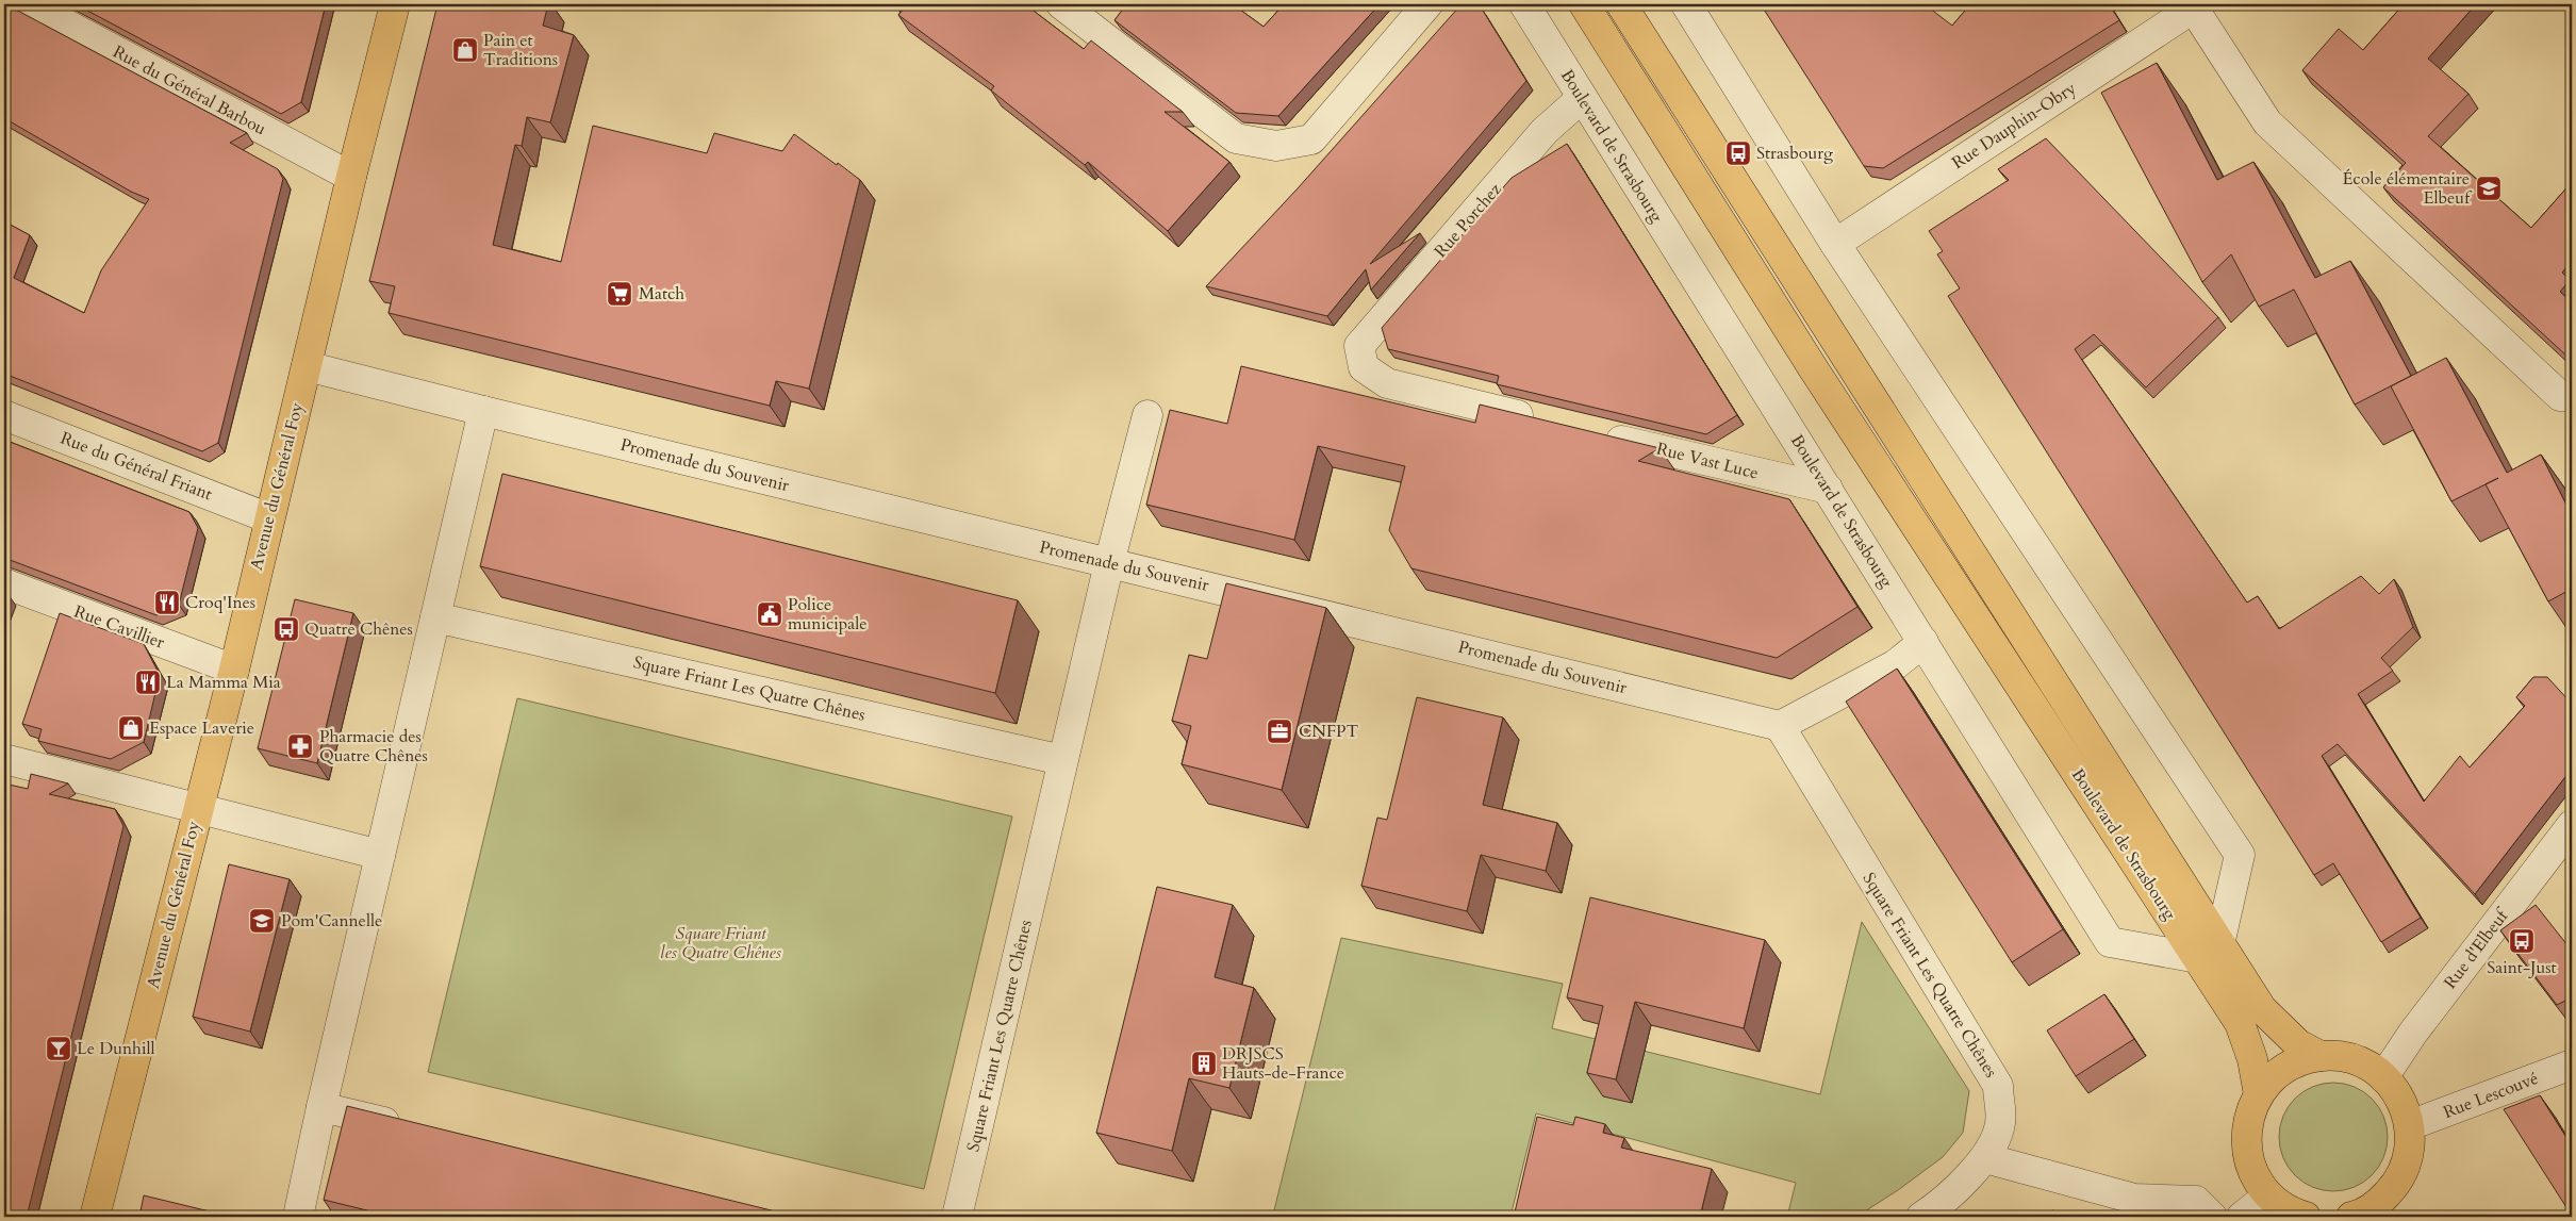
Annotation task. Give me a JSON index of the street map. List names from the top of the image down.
{
  "streets": {
    "main road": ["Boulevard de Strasbourg", "Avenue du Général Foy"],
    "street": [
      "Rue du Général Barbou",
      "Rue Dauphin-Obry",
      "Rue Porchez",
      "Rue Vast Luce",
      "Promenade du Souvenir",
      "Rue du Général Friant",
      "Rue Cavillier",
      "Square Friant Les Quatre Chênes",
      "Rue d'Elbeuf",
      "Rue Lescouvé"
    ]
  },
  "crossings": [
    ["Rue du Général Barbou", "Avenue du Général Foy"],
    ["Boulevard de Strasbourg", "Rue Porchez"],
    ["Boulevard de Strasbourg", "Rue Vast Luce"],
    ["Promenade du Souvenir", "Avenue du Général Foy"],
    ["Promenade du Souvenir", "Square Friant Les Quatre Chênes"],
    ["Rue du Général Friant", "Avenue du Général Foy"],
    ["Avenue du Général Foy", "Rue Cavillier"]
  ],
  "parks": ["Square Friant les Quatre Chênes"],
  "places": {
    "shop": ["Pain et Traditions", "Espace Laverie"],
    "bus stop": ["Strasbourg", "Quatre Chênes", "Saint-Just"],
    "school or university": ["École élémentaire Elbeuf", "Pom'Cannelle"],
    "supermarket": ["Match"],
    "restaurant": ["Croq'Ines", "La Mamma Mia"],
    "public building": ["Police municipale"],
    "office": ["CNFPT"],
    "pharmacy": ["Pharmacie des Quatre Chênes"],
    "bar": ["Le Dunhill"],
    "building": ["DRJSCS Hauts-de-France"]
  }
}
